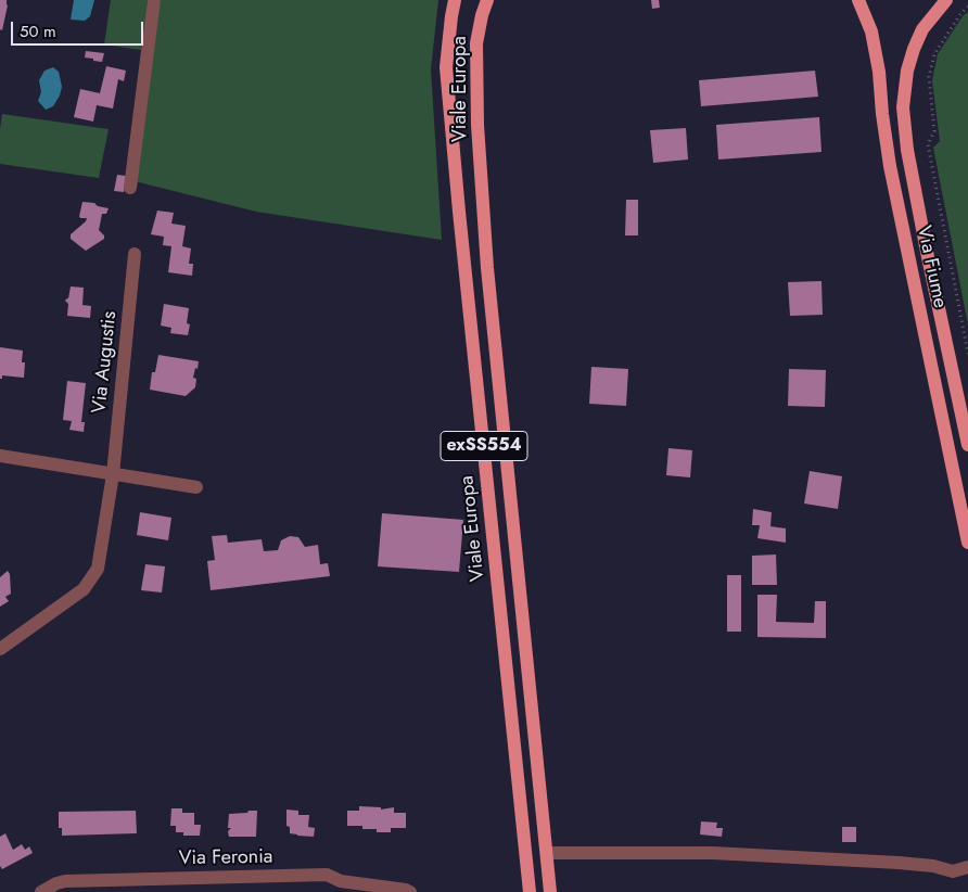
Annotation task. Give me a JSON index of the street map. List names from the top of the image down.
{
  "streets": {
    "main road": ["Viale Europa", "Via Fiume", "exSS554"],
    "street": ["Via Augustis", "Via Feronia"]
  },
  "scale_bar": "50 m"
}
